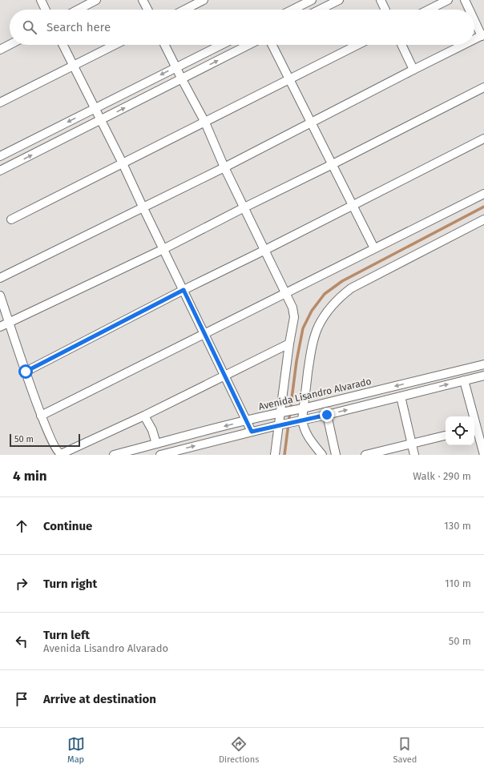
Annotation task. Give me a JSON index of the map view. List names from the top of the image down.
{
  "streets": {
    "street": ["Avenida Lisandro Alvarado"]
  },
  "scale_bar": "50 m",
  "page": {
    "search": "Search here",
    "scale": "50 m",
    "heading": ["4 min", "Walk · 290 m"],
    "list": [
      ["Continue", "130 m"],
      ["Turn right", "110 m"],
      ["Turn left", "Avenida Lisandro Alvarado", "50 m"],
      "Arrive at destination"
    ],
    "nav": ["Map", "Directions", "Saved"]
  }
}
